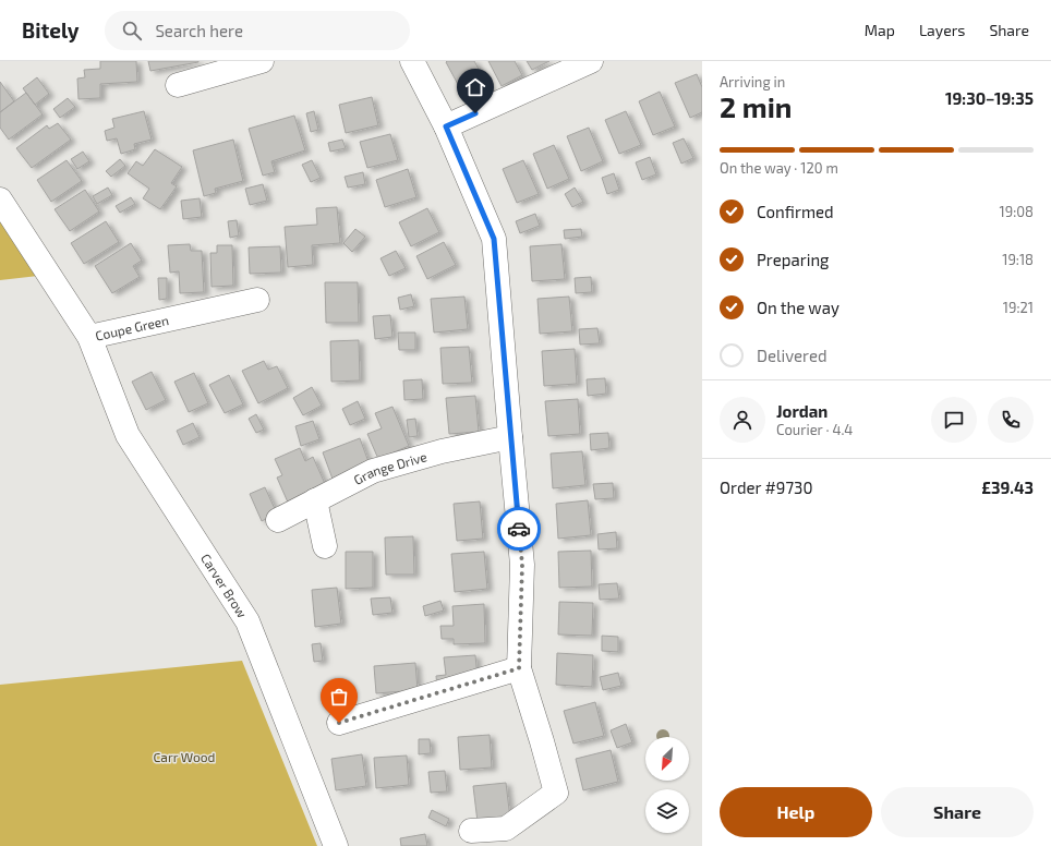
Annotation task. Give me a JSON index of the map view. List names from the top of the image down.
{
  "streets": {
    "street": ["Coupe Green", "Grange Drive", "Carver Brow"]
  },
  "crossings": [
    ["Coupe Green", "Carver Brow"]
  ],
  "parks": ["Carr Wood"],
  "north": "bottom left",
  "page": {
    "header": "Bitely",
    "search": "Search here",
    "nav": ["Map", "Layers", "Share"],
    "heading": ["2 min", "Arriving in", "19:30–19:35"],
    "panel": [
      "Jordan",
      "Courier · 4.4",
      "Order #9730",
      "£39.43"
    ],
    "bar": "On the way · 120 m",
    "list": [
      ["Confirmed", "19:08"],
      ["Preparing", "19:18"],
      ["On the way", "19:21"],
      "Delivered"
    ],
    "buttons": ["Help", "Share"]
  }
}
